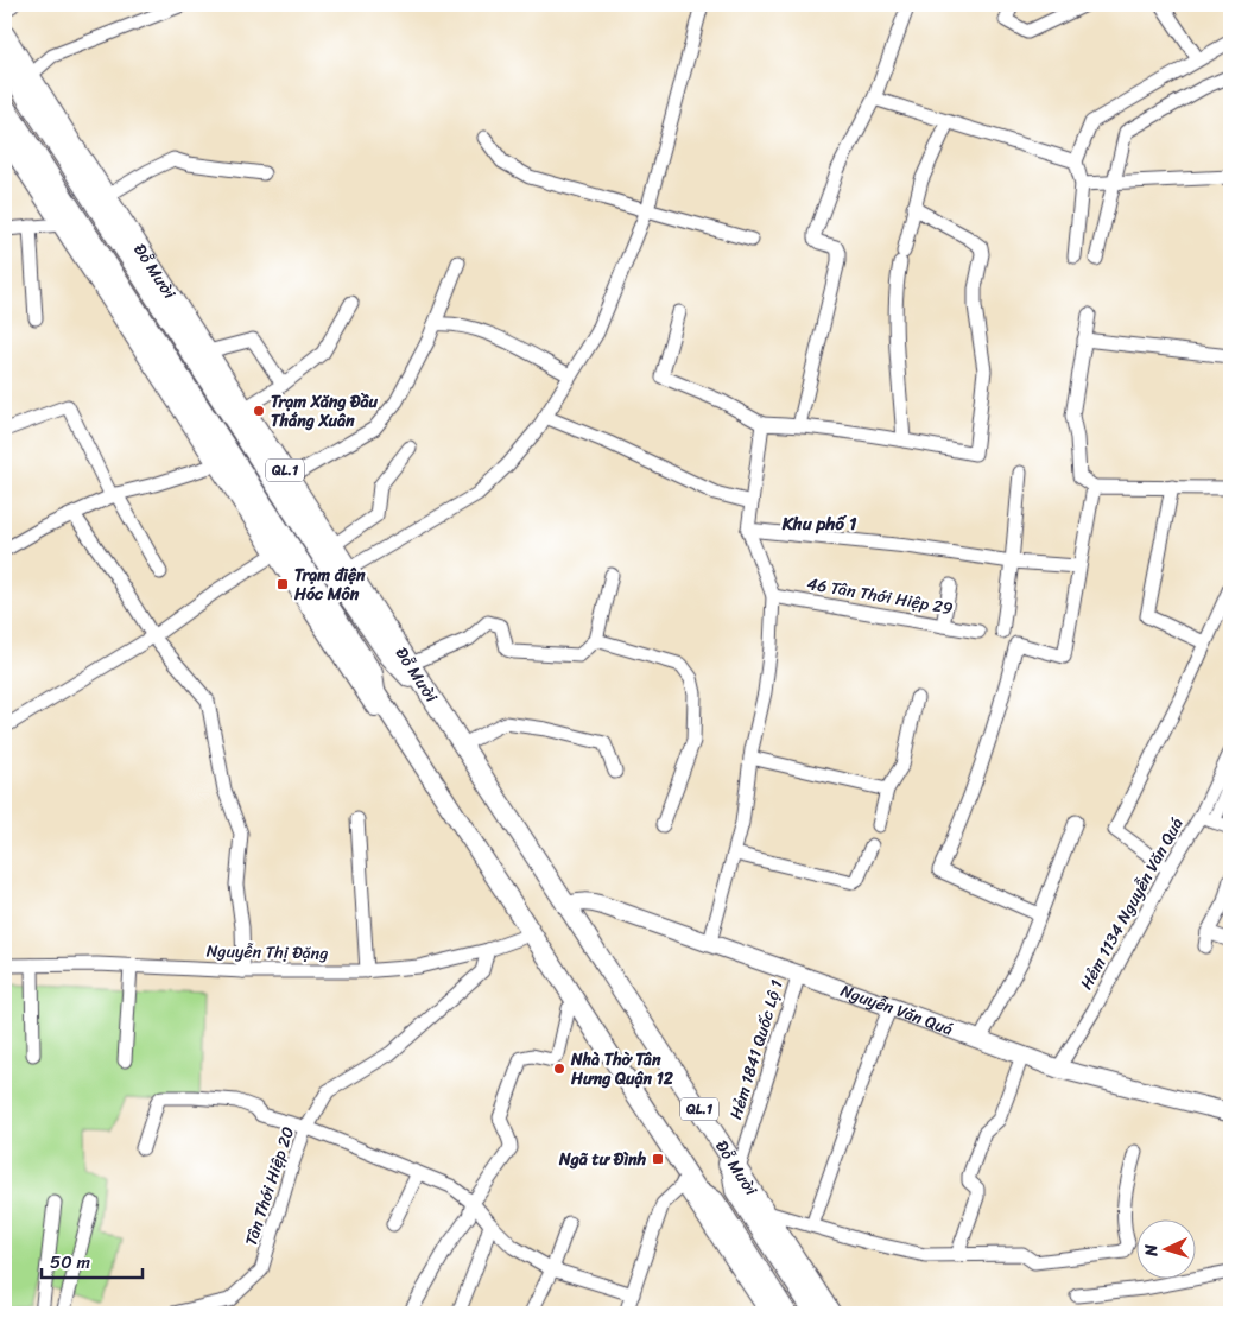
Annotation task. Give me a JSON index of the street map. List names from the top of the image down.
{
  "streets": {
    "highway": ["Đỗ Mười", "QL.1"],
    "main road": ["Nguyễn Văn Quá"],
    "street": [
      "46 Tân Thới Hiệp 29",
      "Hẻm 1134 Nguyễn Văn Quá",
      "Nguyễn Thị Đặng",
      "Hẻm 1841 Quốc Lộ 1",
      "Tân Thới Hiệp 20"
    ]
  },
  "crossings": [
    ["Đỗ Mười", "Nguyễn Văn Quá"],
    ["Đỗ Mười", "Hẻm 1841 Quốc Lộ 1"],
    ["QL.1", "Nguyễn Thị Đặng"],
    ["Hẻm 1134 Nguyễn Văn Quá", "Nguyễn Văn Quá"],
    ["Nguyễn Thị Đặng", "Tân Thới Hiệp 20"],
    ["Nguyễn Văn Quá", "Hẻm 1841 Quốc Lộ 1"]
  ],
  "districts": ["Khu phố 1"],
  "places": {
    "other": ["Trạm Xăng Đầu Thắng Xuân", "Nhà Thờ Tân Hưng Quận 12"],
    "transit": ["Trạm điện Hóc Môn", "Ngã tư Đình"]
  },
  "scale_bar": "50 m",
  "north": "left"
}
